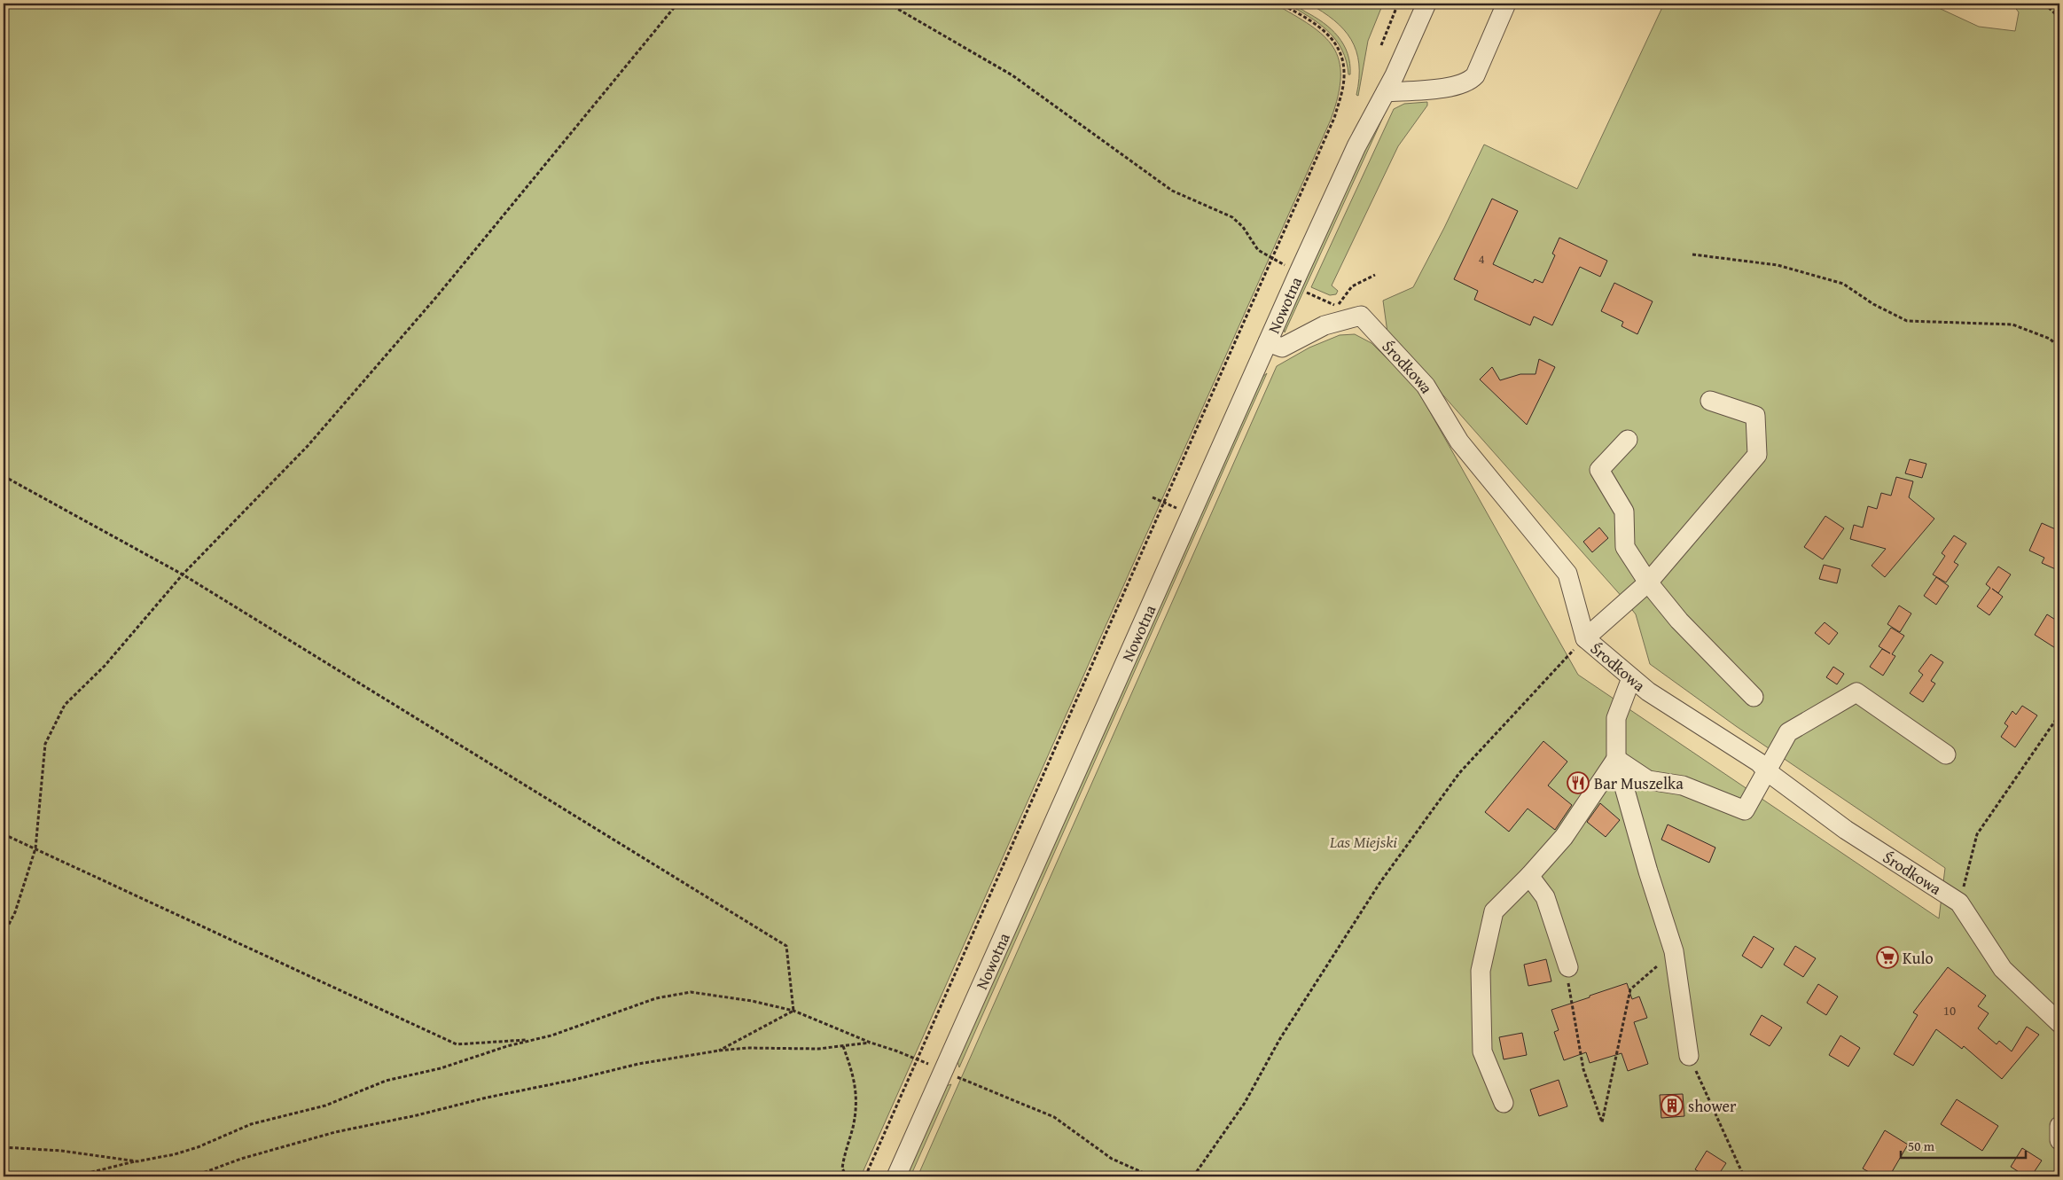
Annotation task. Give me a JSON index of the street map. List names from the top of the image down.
{
  "streets": {
    "street": ["Nowotna", "Środkowa"]
  },
  "crossings": [
    ["Nowotna", "Środkowa"]
  ],
  "parks": ["Las Miejski"],
  "places": {
    "restaurant": ["Bar Muszelka"],
    "supermarket": ["Kulo"],
    "building": ["shower"]
  },
  "house_numbers": ["4", "10"],
  "scale_bar": "50 m"
}
